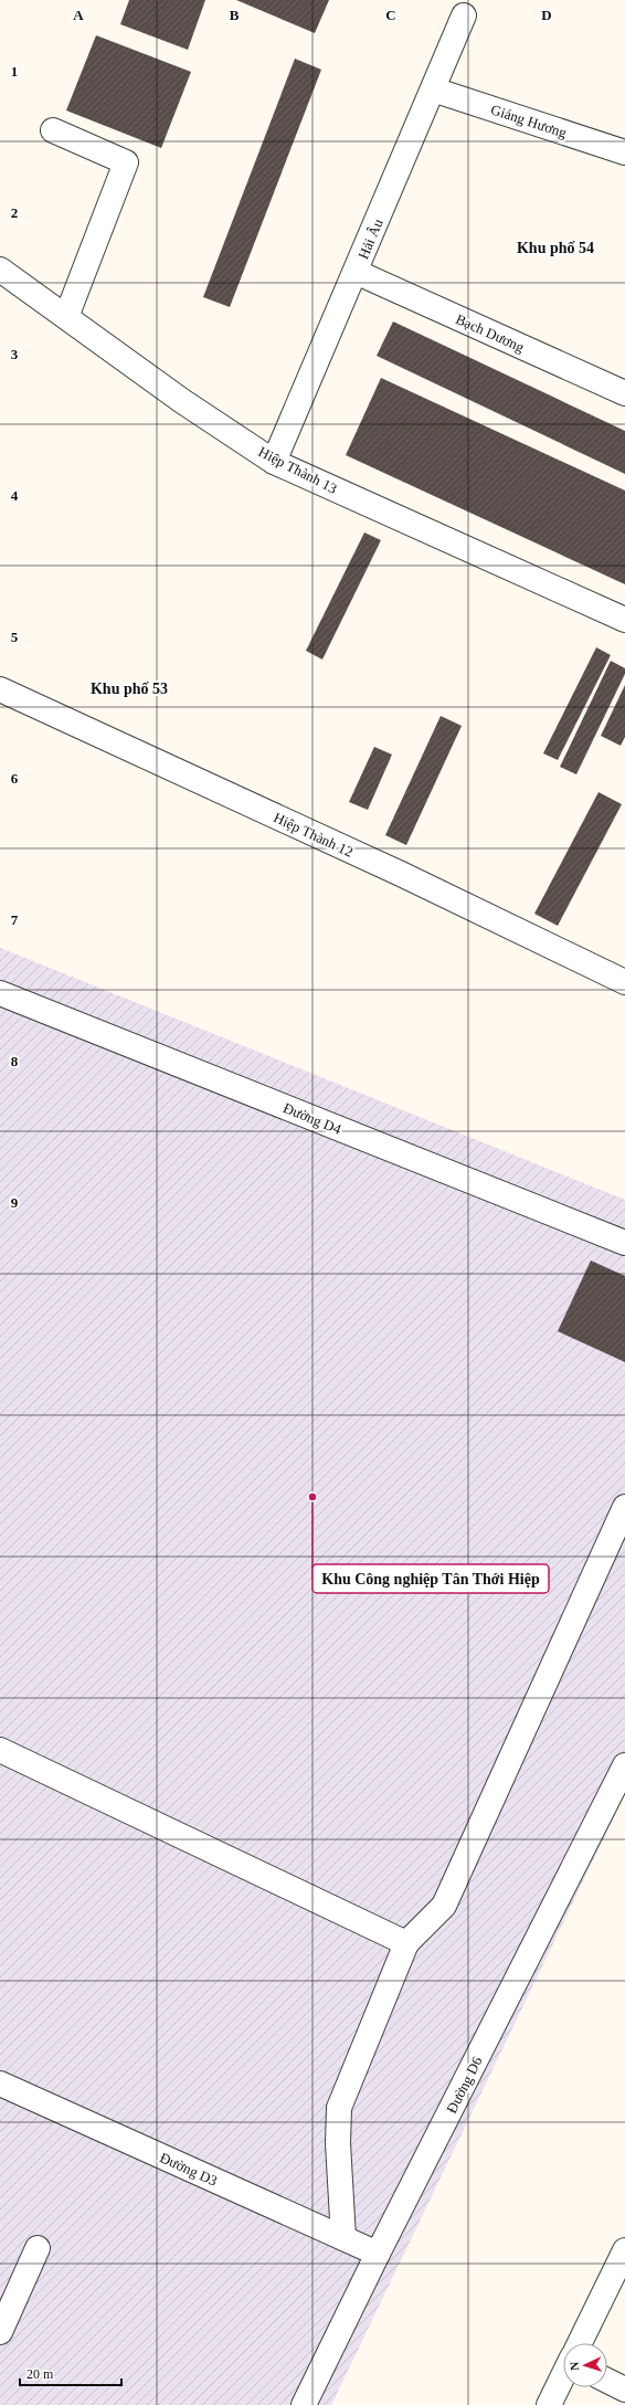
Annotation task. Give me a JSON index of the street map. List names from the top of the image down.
{
  "streets": {
    "street": [
      "Giáng Hương",
      "Hải Âu",
      "Bạch Dương",
      "Hiệp Thành 13",
      "Hiệp Thành 12",
      "Đường D4",
      "Đường D6",
      "Đường D3"
    ]
  },
  "crossings": [
    ["Giáng Hương", "Hải Âu"],
    ["Hải Âu", "Bạch Dương"],
    ["Hải Âu", "Hiệp Thành 13"],
    ["Đường D6", "Đường D3"]
  ],
  "districts": ["Khu phố 54", "Khu phố 53"],
  "places": ["Khu Công nghiệp Tân Thới Hiệp"],
  "scale_bar": "20 m",
  "north": "left",
  "grid": {
    "columns": [
      "A",
      "B",
      "C",
      "D"
    ],
    "rows": [
      "1",
      "2",
      "3",
      "4",
      "5",
      "6",
      "7",
      "8",
      "9"
    ]
  }
}
